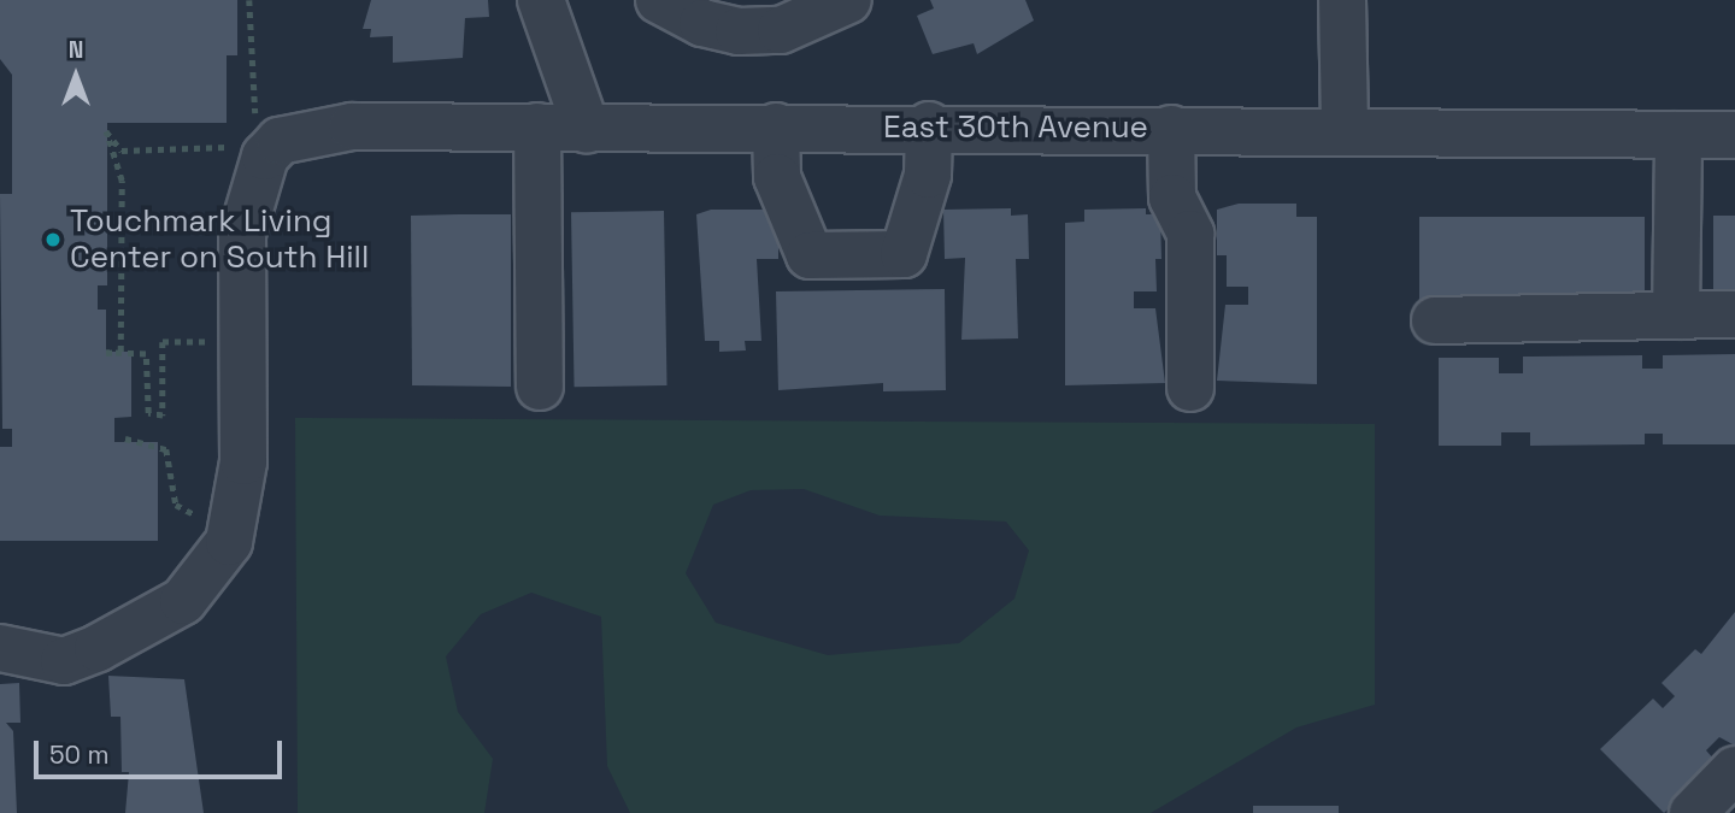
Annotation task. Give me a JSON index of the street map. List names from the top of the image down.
{
  "streets": {
    "street": ["East 30th Avenue"]
  },
  "places": ["Touchmark Living Center on South Hill"],
  "scale_bar": "50 m",
  "north": "top"
}
